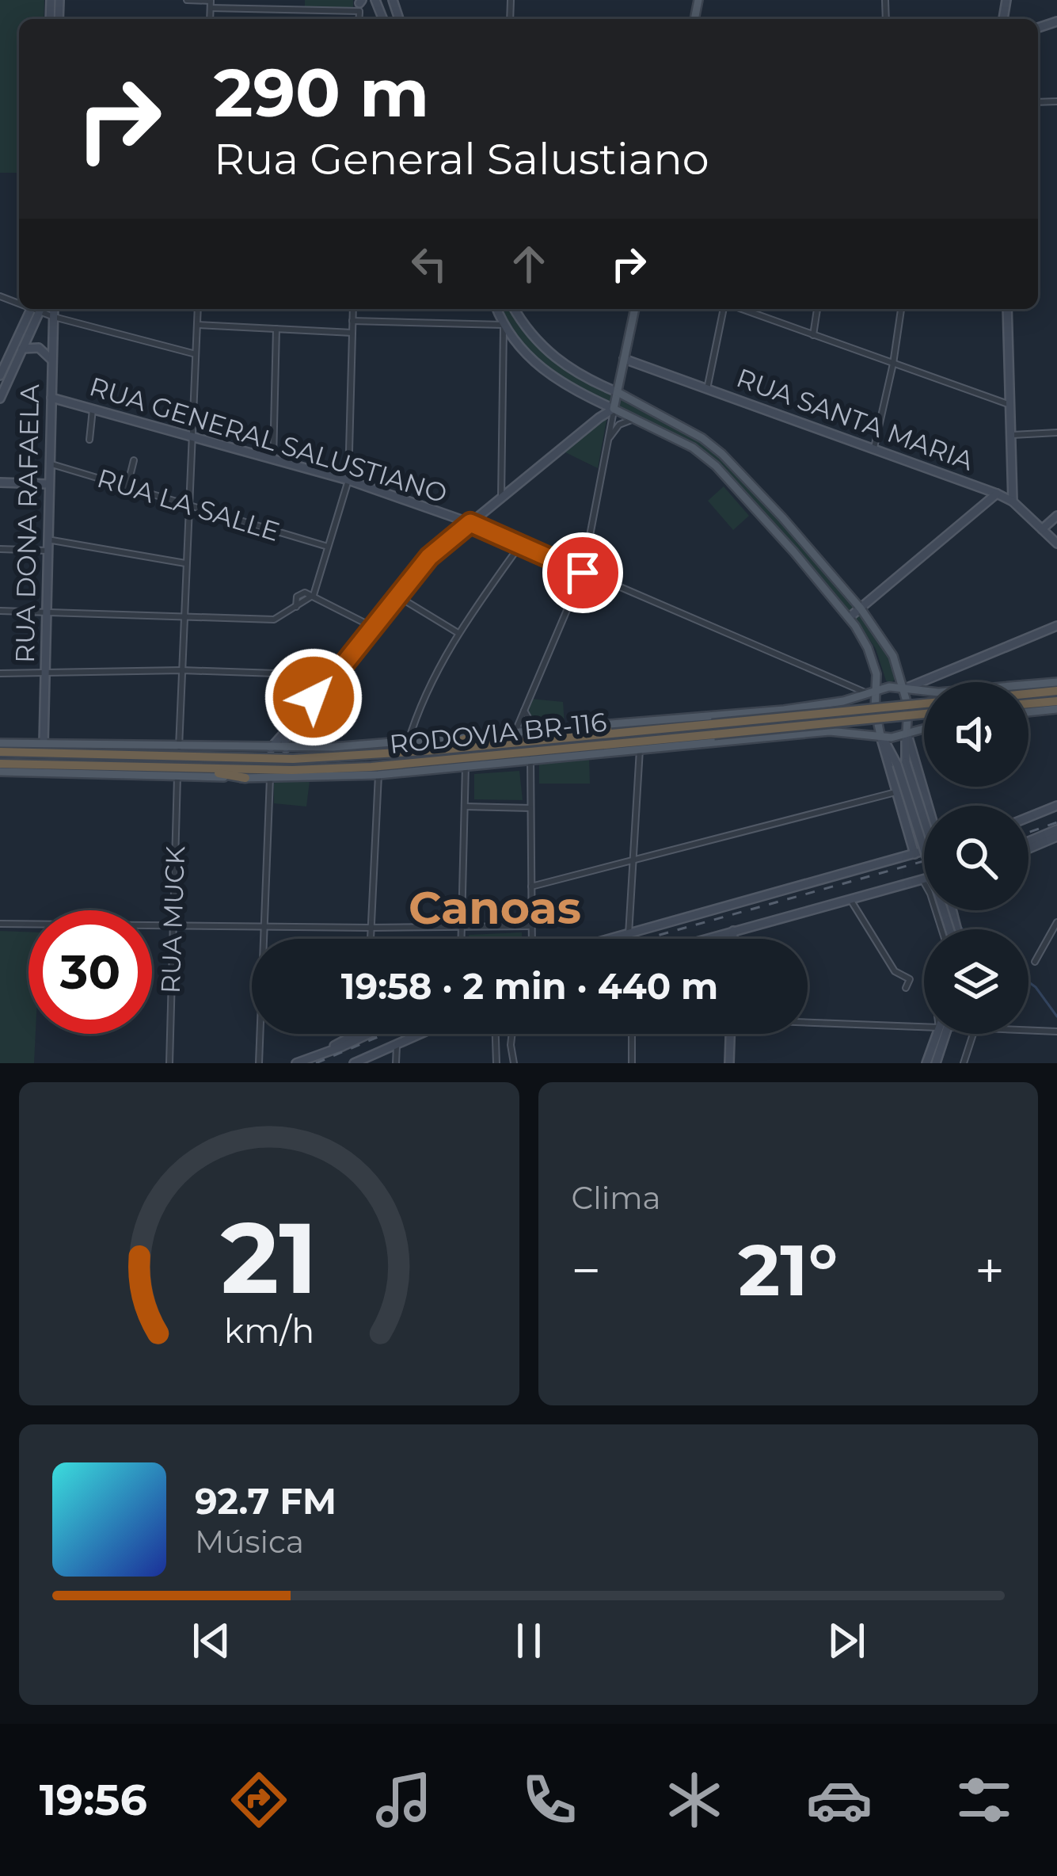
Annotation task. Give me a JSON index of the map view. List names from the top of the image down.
{
  "streets": {
    "highway": ["RODOVIA BR-116"],
    "main road": ["RUA SANTA MARIA", "RUA GENERAL SALUSTIANO", "RUA DONA RAFAELA"],
    "street": ["RUA LA SALLE", "RUA MUCK"]
  },
  "crossings": [
    ["RUA GENERAL SALUSTIANO", "RUA DONA RAFAELA"],
    ["RUA LA SALLE", "RUA DONA RAFAELA"],
    ["RUA DONA RAFAELA", "RODOVIA BR-116"]
  ],
  "districts": ["Canoas"],
  "page": {
    "turn": ["290 m", "Rua General Salustiano"],
    "limit": "30",
    "trip": "19:58 · 2 min · 440 m",
    "tile": "Clima",
    "heat": ["−", "21°", "+"],
    "song": ["92.7 FM", "Música"],
    "tabs": "19:56",
    "gauge": ["21", "km/h"]
  }
}
